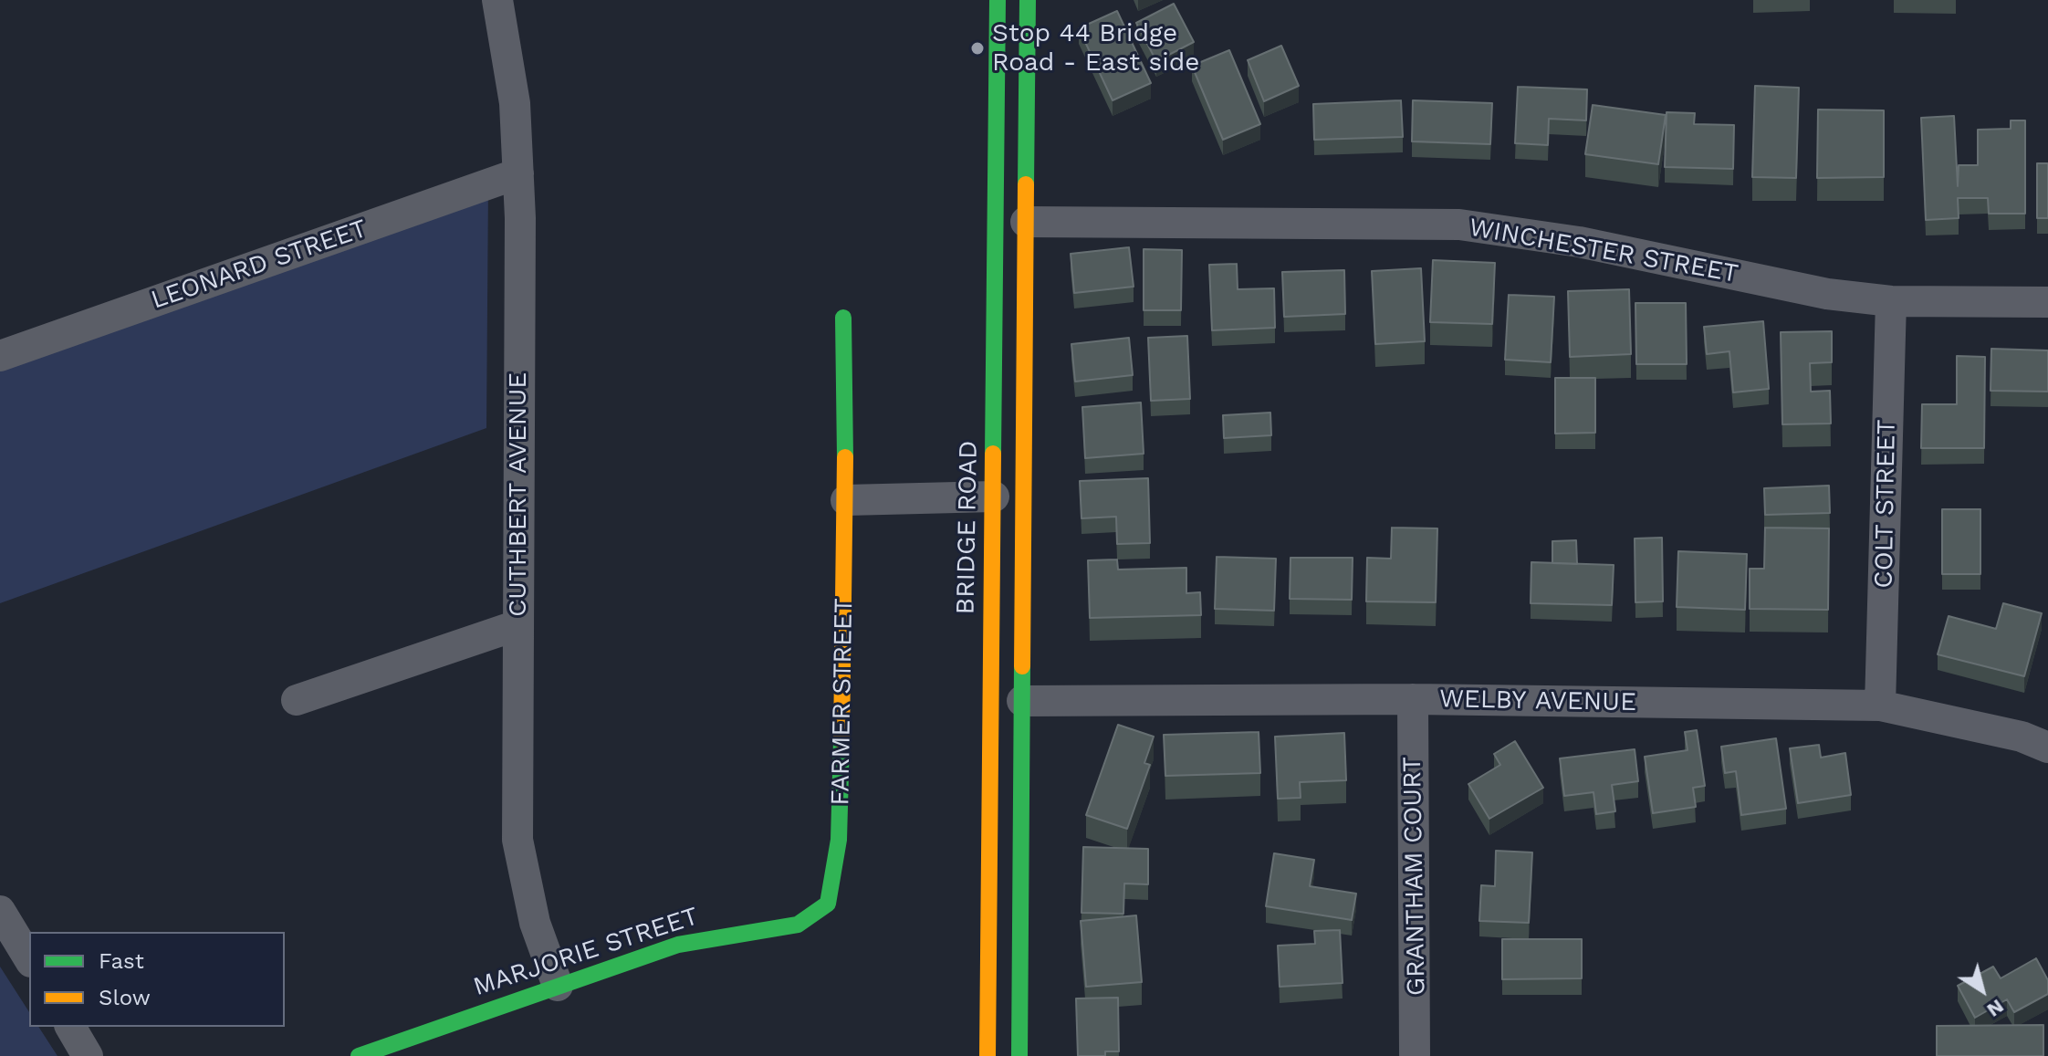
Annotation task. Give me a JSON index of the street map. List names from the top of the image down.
{
  "streets": {
    "main road": ["BRIDGE ROAD", "FARMER STREET", "MARJORIE STREET"],
    "street": [
      "WINCHESTER STREET",
      "LEONARD STREET",
      "CUTHBERT AVENUE",
      "COLT STREET",
      "WELBY AVENUE",
      "GRANTHAM COURT"
    ]
  },
  "crossings": [
    ["WINCHESTER STREET", "COLT STREET"],
    ["WINCHESTER STREET", "BRIDGE ROAD"],
    ["LEONARD STREET", "CUTHBERT AVENUE"],
    ["CUTHBERT AVENUE", "MARJORIE STREET"],
    ["COLT STREET", "WELBY AVENUE"],
    ["BRIDGE ROAD", "WELBY AVENUE"],
    ["WELBY AVENUE", "GRANTHAM COURT"],
    ["FARMER STREET", "MARJORIE STREET"]
  ],
  "places": ["Stop 44 Bridge Road - East side"],
  "legend": ["Fast", "Slow"],
  "north": "bottom right"
}
